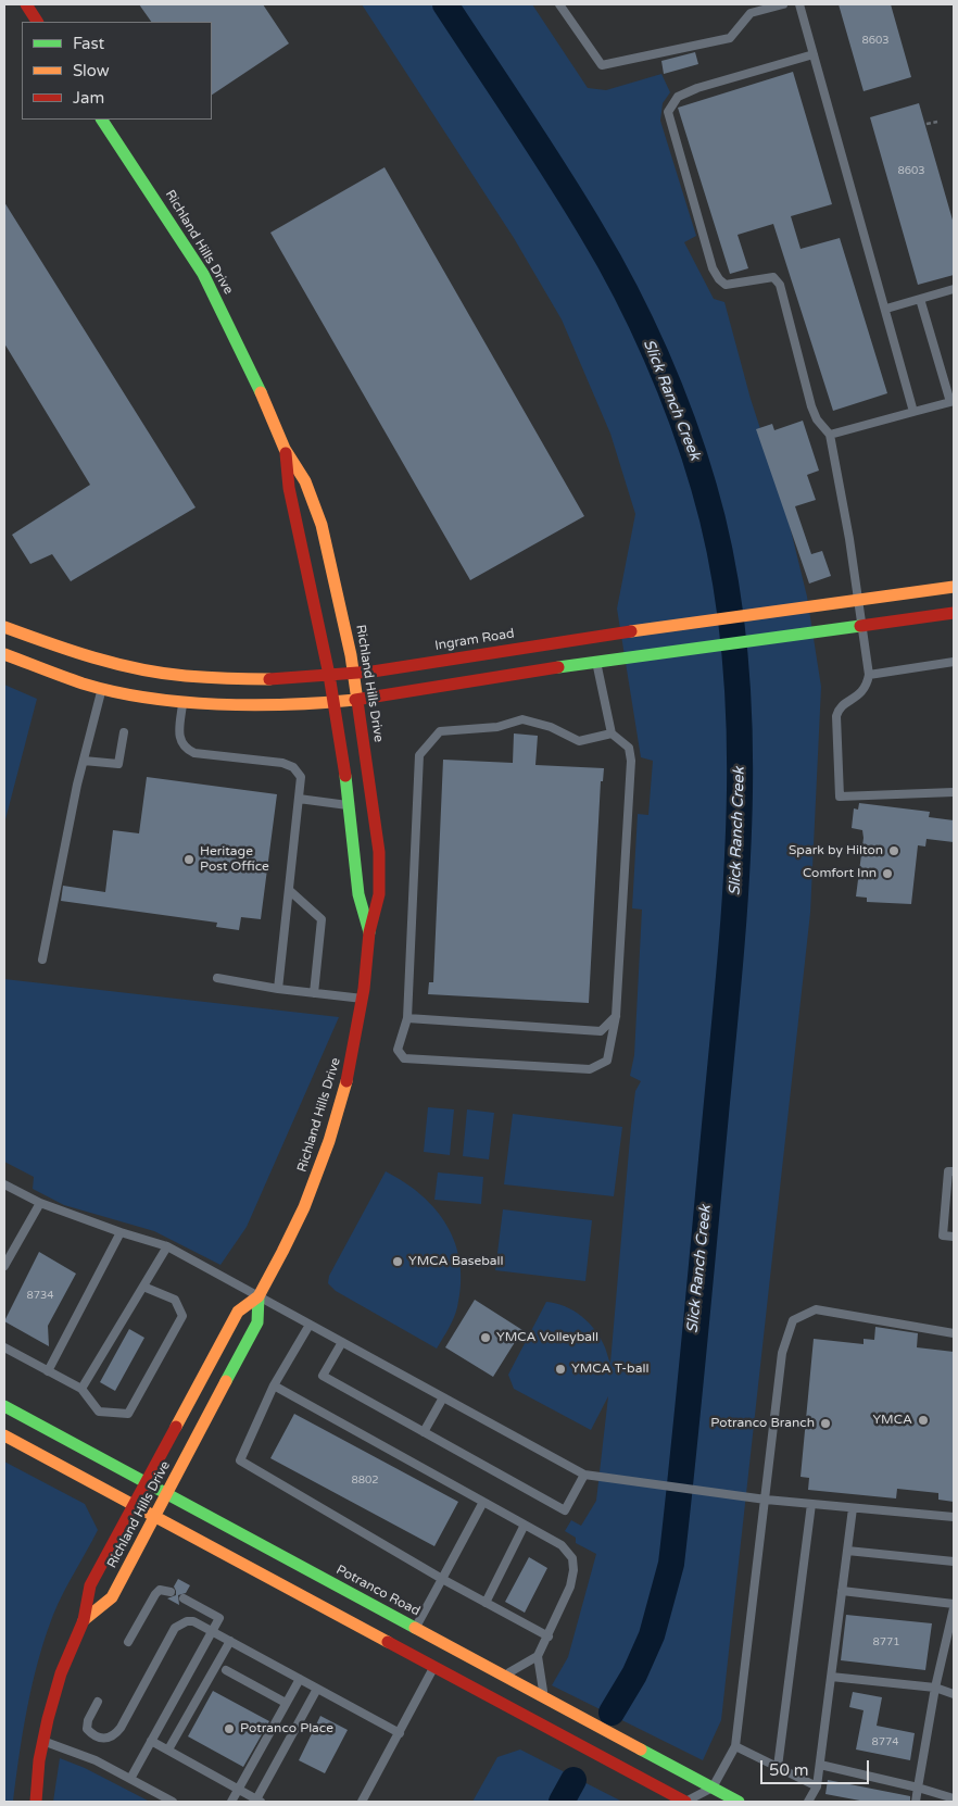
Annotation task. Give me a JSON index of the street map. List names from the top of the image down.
{
  "streets": {
    "main road": ["Richland Hills Drive", "Ingram Road", "Potranco Road"]
  },
  "crossings": [
    ["Richland Hills Drive", "Ingram Road"],
    ["Richland Hills Drive", "Potranco Road"]
  ],
  "water": ["Slick Ranch Creek"],
  "places": [
    "Spark by Hilton",
    "Heritage Post Office",
    "Comfort Inn",
    "YMCA Baseball",
    "YMCA Volleyball",
    "YMCA T-ball",
    "YMCA",
    "Potranco Branch",
    "Potranco Place"
  ],
  "house_numbers": [
    "8603",
    "8603",
    "8734",
    "8802",
    "8771",
    "8774"
  ],
  "legend": ["Fast", "Slow", "Jam"],
  "scale_bar": "50 m"
}
